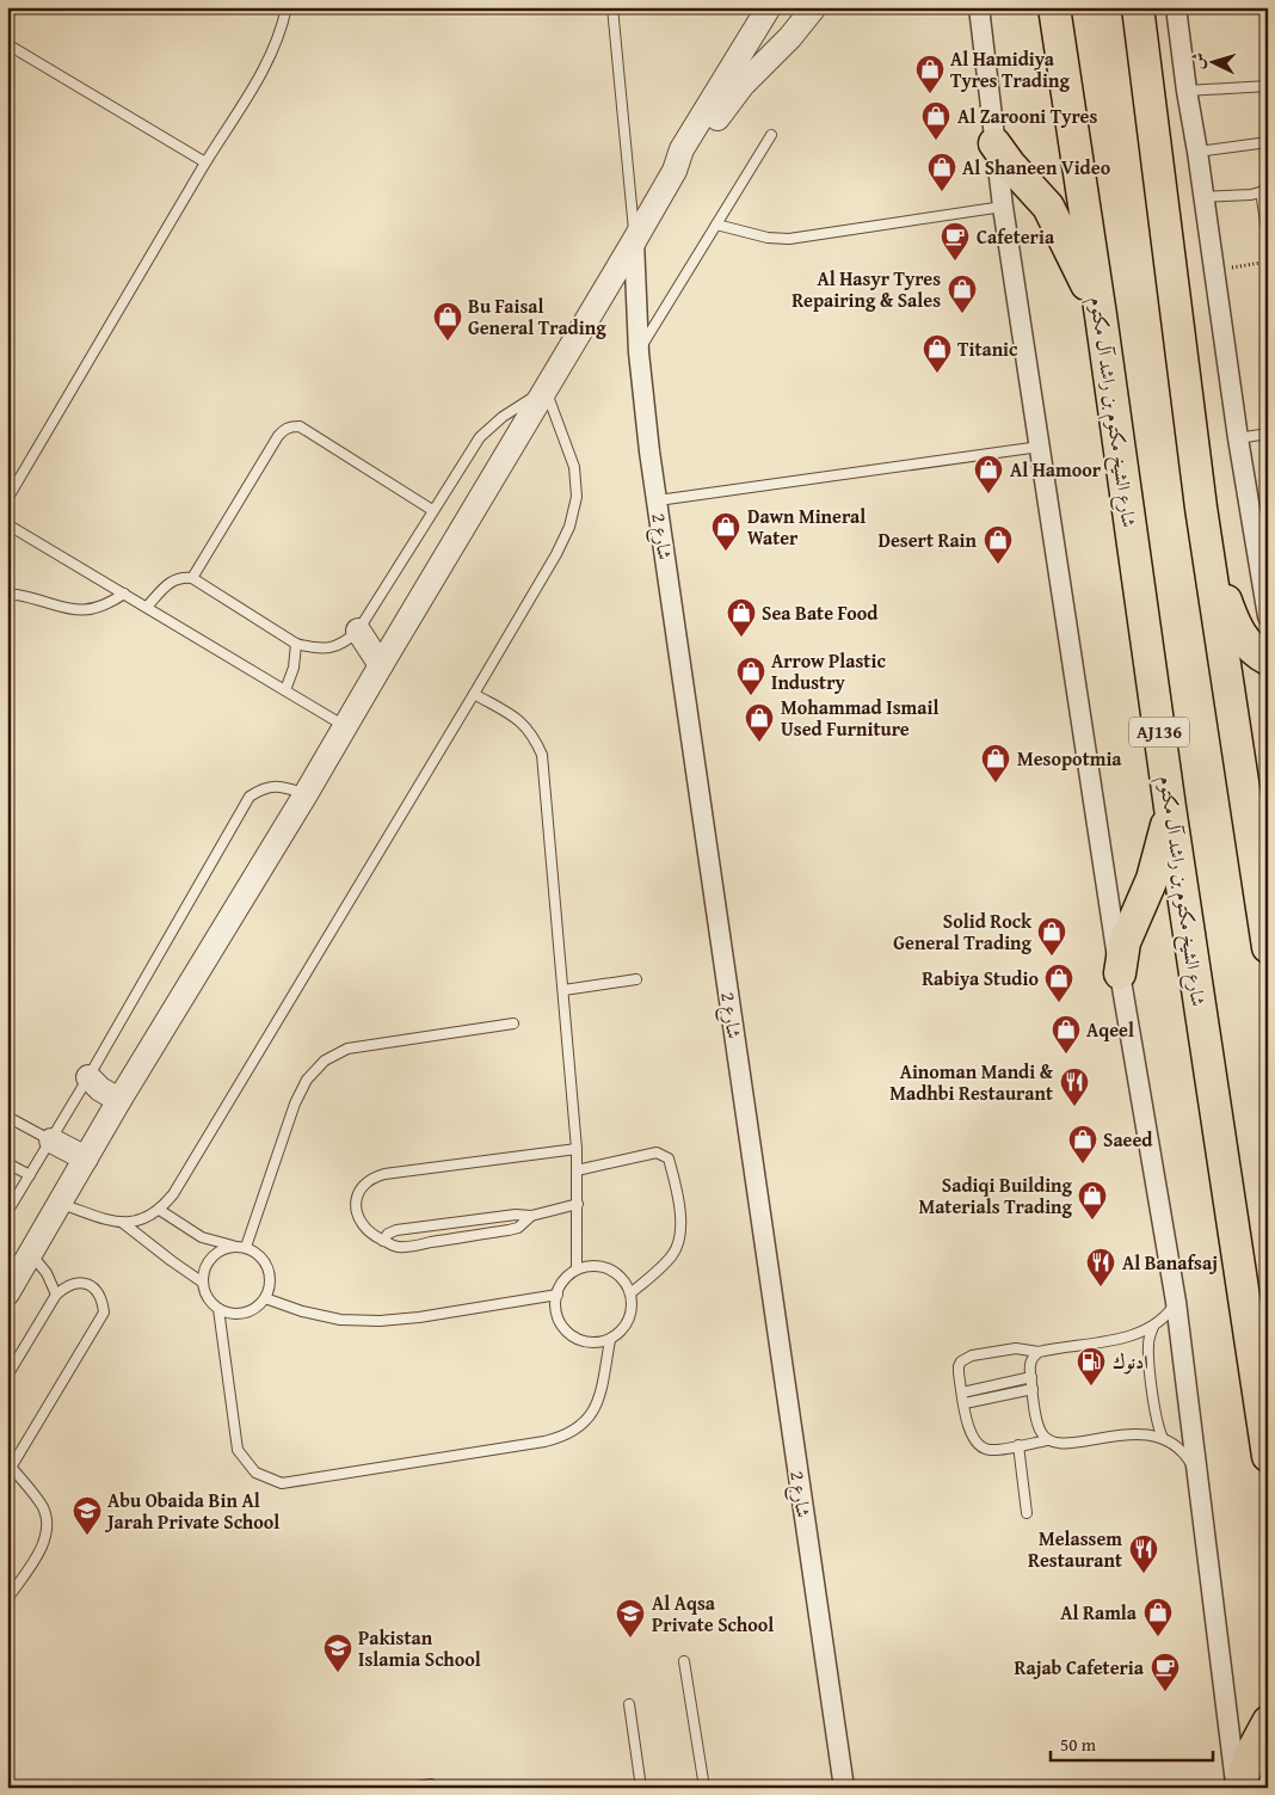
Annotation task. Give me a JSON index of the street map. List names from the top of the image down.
{
  "streets": {
    "main road": ["شارع الشيخ مكتوم بن راشد آل مكتوم", "AJ136"],
    "street": ["شارع 2"]
  },
  "places": {
    "shop": [
      "Al Hamidiya Tyres Trading",
      "Al Zarooni Tyres",
      "Al Shaneen Video",
      "Al Hasyr Tyres Repairing & Sales",
      "Bu Faisal General Trading",
      "Titanic",
      "Al Hamoor",
      "Dawn Mineral Water",
      "Desert Rain",
      "Sea Bate Food",
      "Arrow Plastic Industry",
      "Mohammad Ismail Used Furniture",
      "Mesopotmia",
      "Solid Rock General Trading",
      "Rabiya Studio",
      "Aqeel",
      "Saeed",
      "Sadiqi Building Materials Trading",
      "Al Ramla"
    ],
    "cafe": ["Cafeteria", "Rajab Cafeteria"],
    "restaurant": ["Ainoman Mandi & Madhbi Restaurant", "Al Banafsaj", "Melassem Restaurant"],
    "fuel station": ["ادنوك"],
    "school or university": ["Abu Obaida Bin Al Jarah Private School", "Al Aqsa Private School", "Pakistan Islamia School"]
  },
  "scale_bar": "50 m",
  "north": "left"
}
